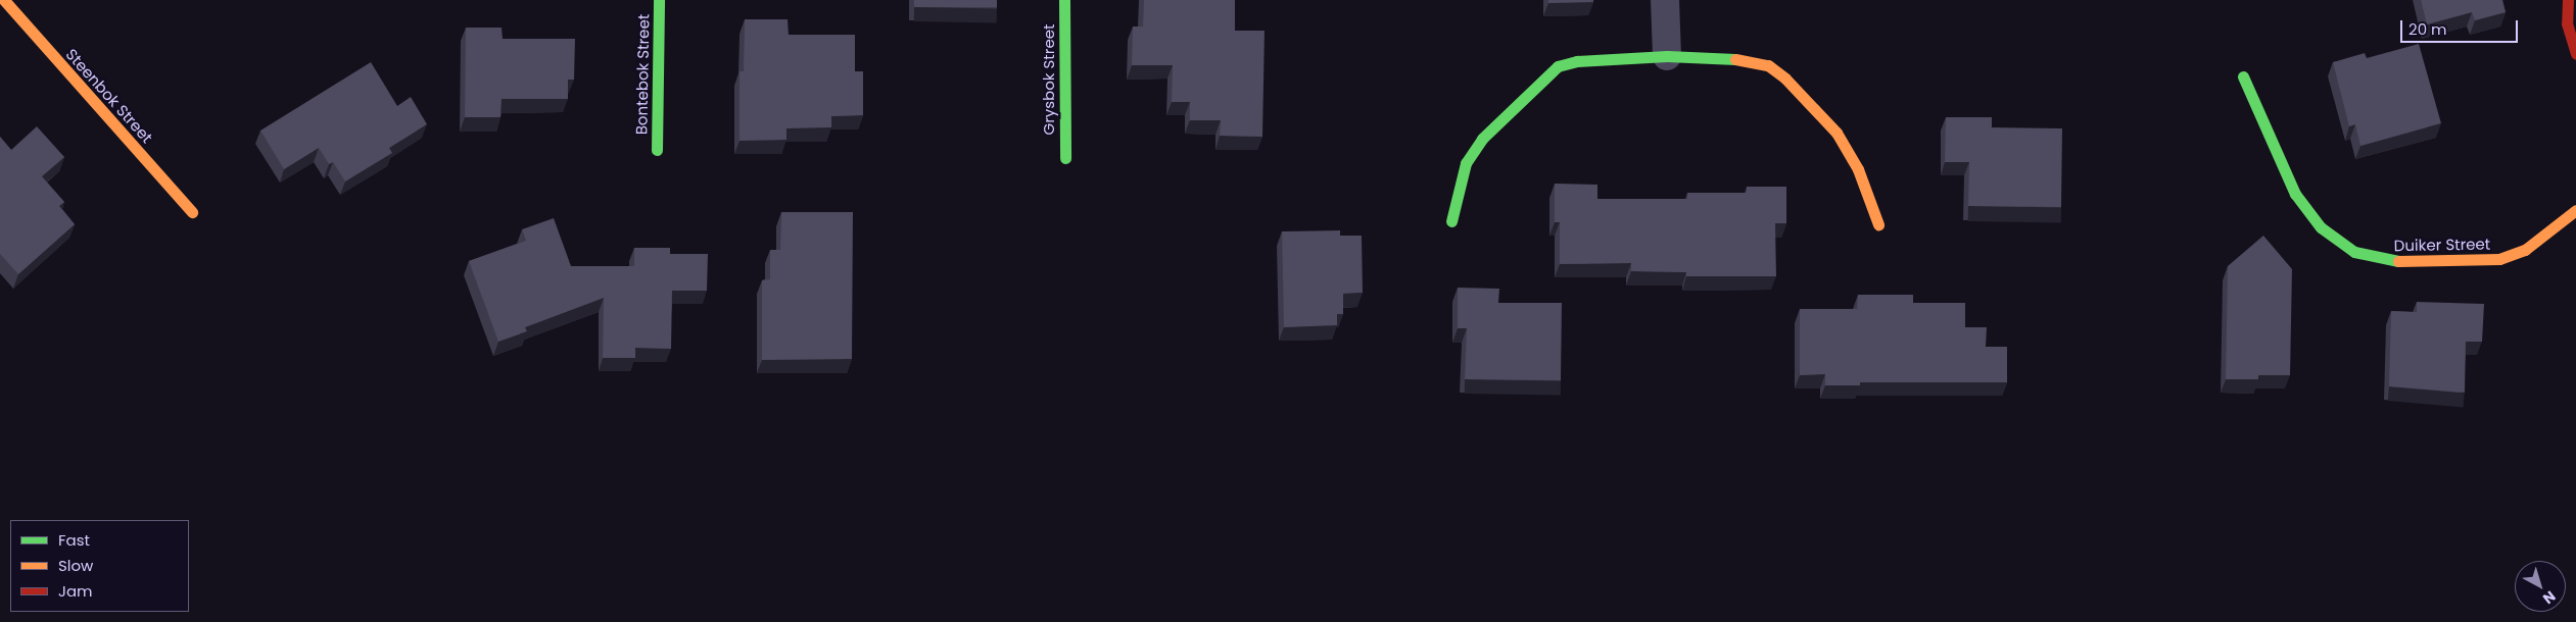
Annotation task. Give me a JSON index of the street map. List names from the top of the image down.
{
  "streets": {
    "street": [
      "Bontebok Street",
      "Grysbok Street",
      "Steenbok Street",
      "Duiker Street"
    ]
  },
  "legend": ["Fast", "Slow", "Jam"],
  "scale_bar": "20 m",
  "north": "bottom right"
}
